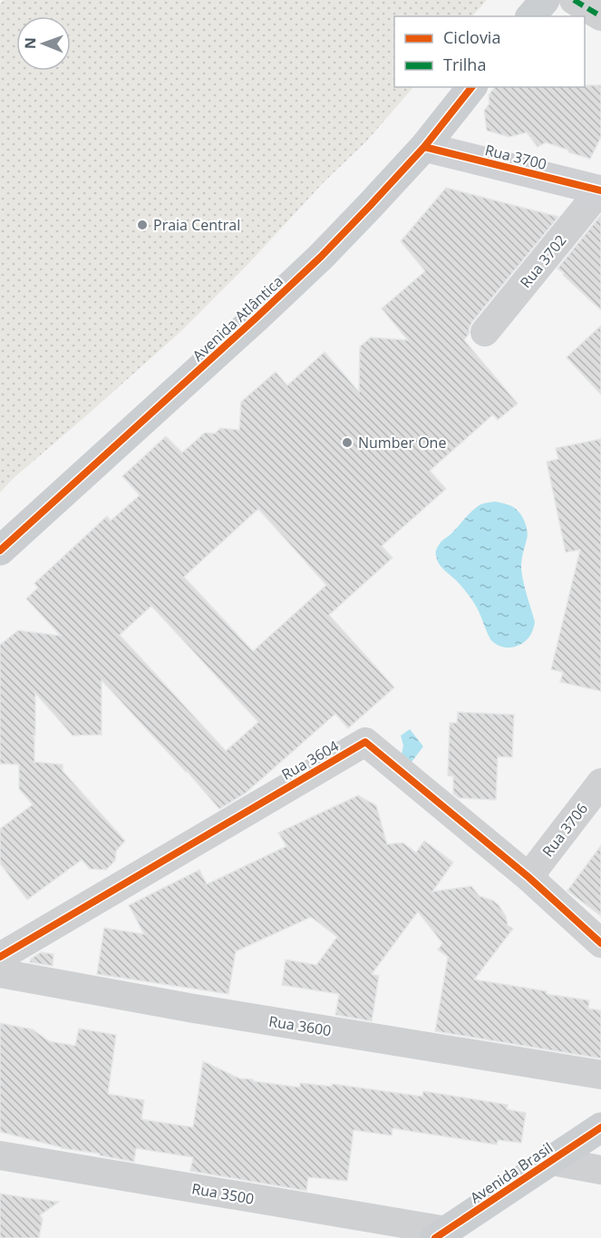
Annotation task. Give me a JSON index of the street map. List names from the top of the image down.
{
  "streets": {
    "main road": ["Rua 3700", "Avenida Atlântica", "Avenida Brasil"],
    "street": [
      "Rua 3702",
      "Rua 3604",
      "Rua 3706",
      "Rua 3600",
      "Rua 3500"
    ]
  },
  "crossings": [
    ["Rua 3700", "Rua 3702"],
    ["Rua 3700", "Avenida Atlântica"],
    ["Rua 3604", "Rua 3706"],
    ["Avenida Brasil", "Rua 3500"]
  ],
  "places": ["Praia Central", "Number One"],
  "legend": ["Ciclovia", "Trilha"],
  "north": "left"
}
